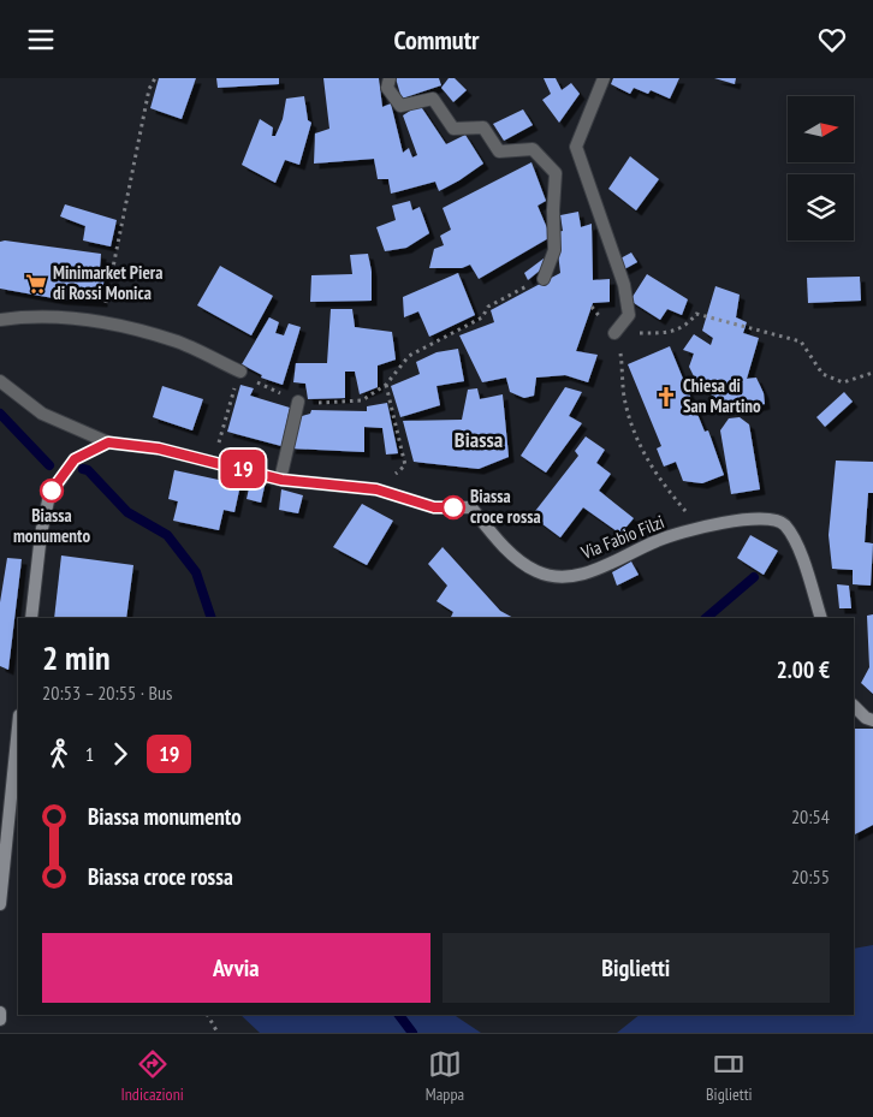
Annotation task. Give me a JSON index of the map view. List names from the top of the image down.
{
  "streets": {
    "street": ["Via Fabio Filzi"]
  },
  "districts": ["Biassa"],
  "places": {
    "supermarket": ["Minimarket Piera di Rossi Monica"],
    "church": ["Chiesa di San Martino"],
    "other": ["Biassa monumento", "Biassa croce rossa"]
  },
  "lines": ["bus line 19"],
  "north": "right",
  "page": {
    "header": "Commutr",
    "on_map": "19",
    "heading": ["2 min", "20:53 – 20:55 · Bus", "2.00 €"],
    "legs": ["1", "19"],
    "list": [
      {
        "name": "Biassa monumento",
        "value": "20:54"
      },
      {
        "name": "Biassa croce rossa",
        "value": "20:55"
      }
    ],
    "buttons": ["Avvia", "Biglietti"],
    "tabs": ["Indicazioni", "Mappa", "Biglietti"]
  }
}
